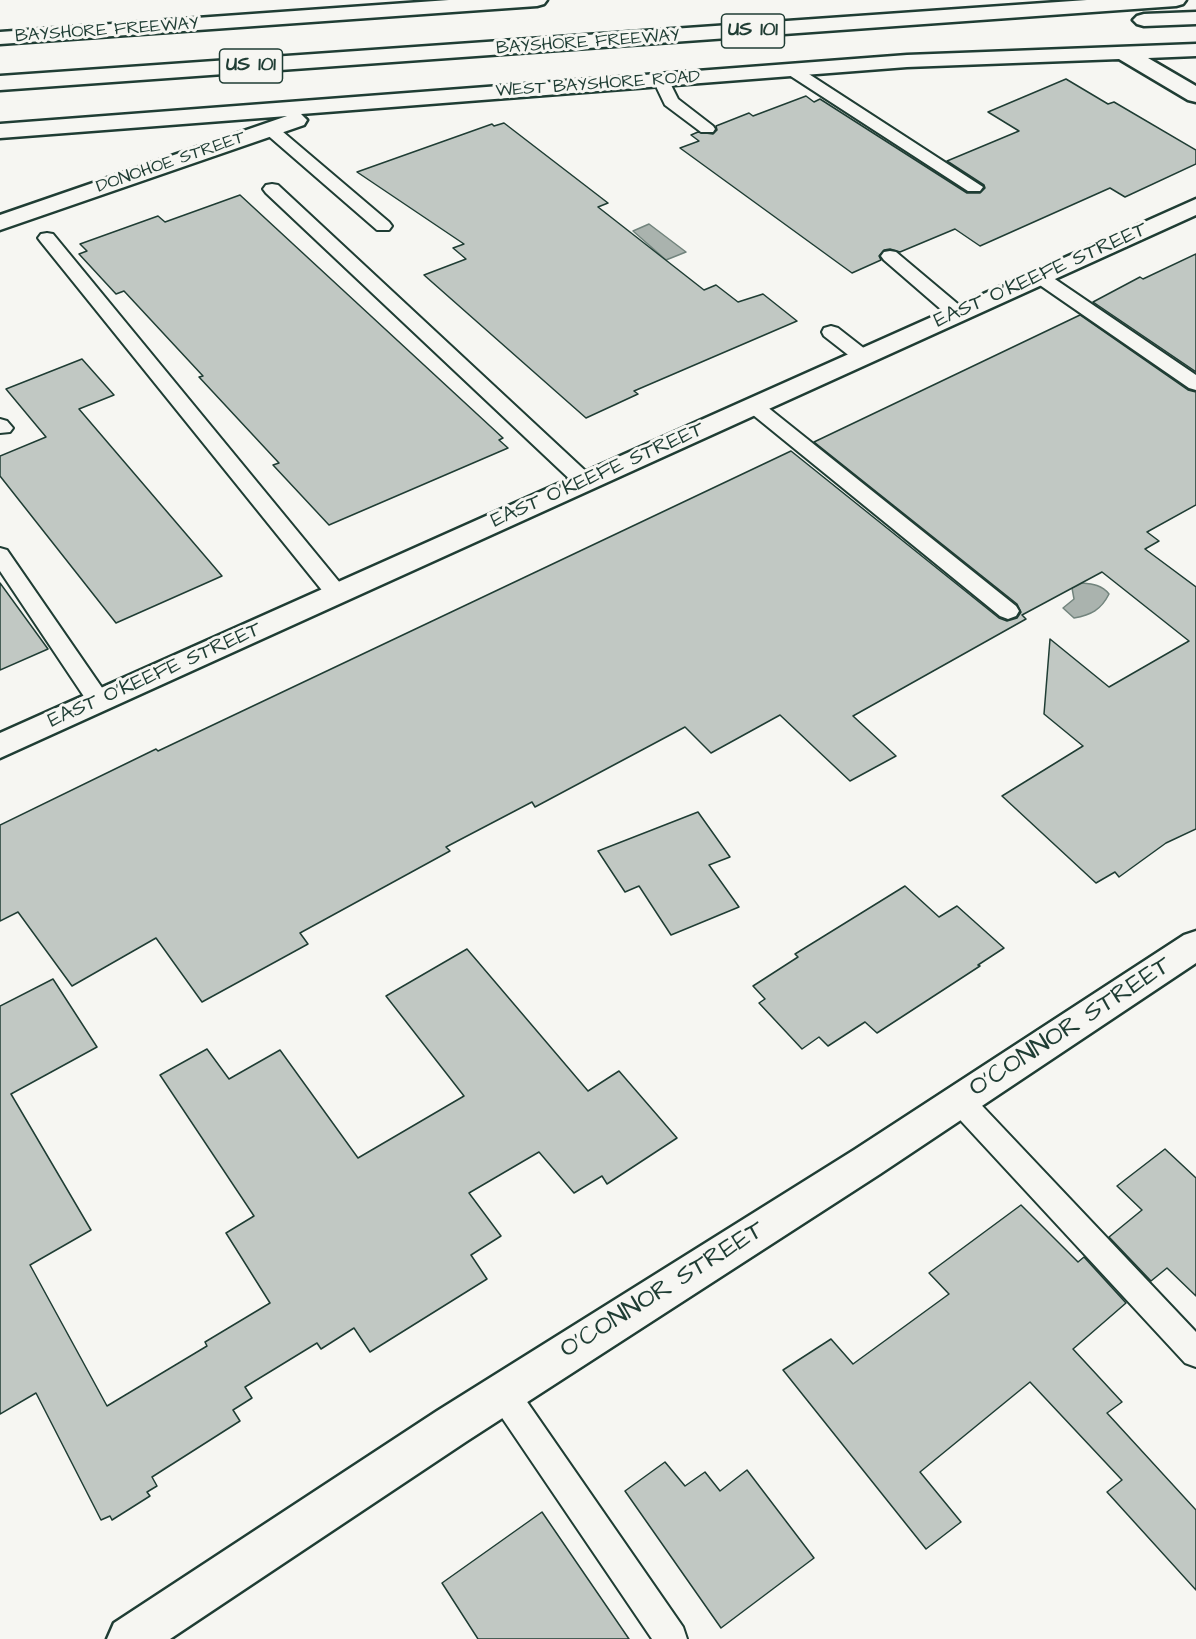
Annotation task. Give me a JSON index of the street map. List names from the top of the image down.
{
  "streets": {
    "main road": [
      "BAYSHORE FREEWAY",
      "US 101",
      "WEST BAYSHORE ROAD",
      "DONOHOE STREET",
      "EAST O'KEEFE STREET",
      "O'CONNOR STREET"
    ]
  },
  "crossings": [
    ["WEST BAYSHORE ROAD", "DONOHOE STREET"]
  ]
}
